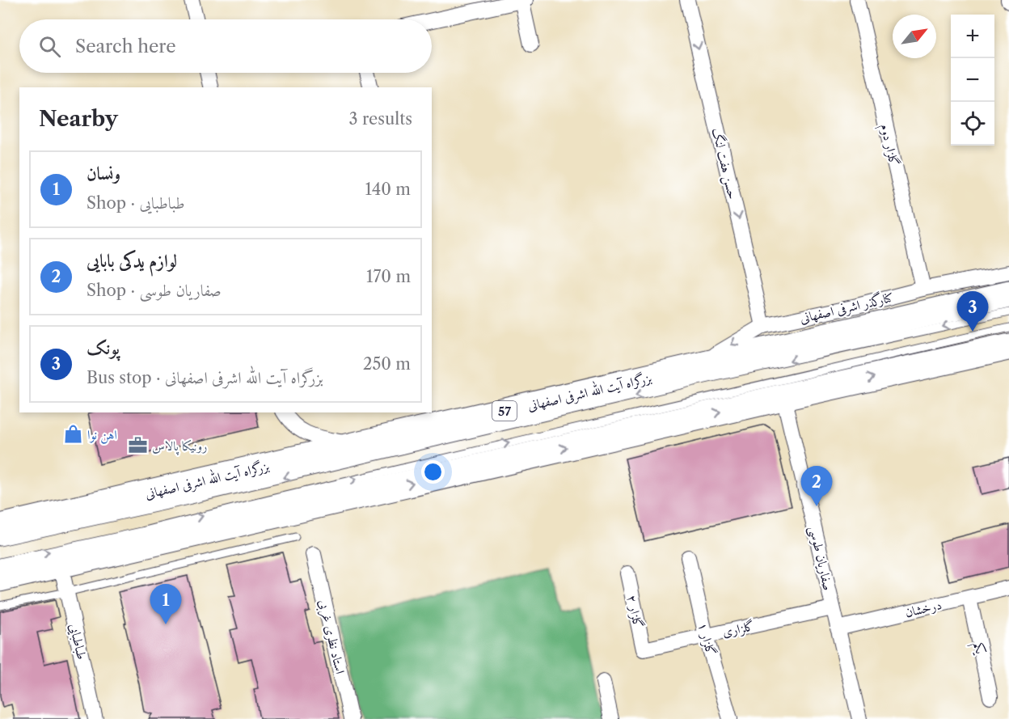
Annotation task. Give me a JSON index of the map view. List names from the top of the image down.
{
  "streets": {
    "highway": ["بزرگراه آیت الله اشرفی اصفهانی", "57"],
    "street": [
      "گلزار دوم",
      "حسن هفت لنگ",
      "کنارگذر اشرفی اصفهانی",
      "صفاریان طوسی",
      "درخشان",
      "گلزار ۲",
      "گلزاری",
      "استاد نظری غربی",
      "گلزار ۱",
      "طباطبایی",
      "یکم"
    ]
  },
  "crossings": [
    ["گلزار دوم", "کنارگذر اشرفی اصفهانی"],
    ["حسن هفت لنگ", "کنارگذر اشرفی اصفهانی"],
    ["کنارگذر اشرفی اصفهانی", "بزرگراه آیت الله اشرفی اصفهانی"],
    ["صفاریان طوسی", "درخشان"],
    ["صفاریان طوسی", "گلزاری"],
    ["درخشان", "یکم"],
    ["گلزار ۲", "گلزاری"],
    ["گلزاری", "گلزار ۱"]
  ],
  "one_way": ["حسن هفت لنگ"],
  "places": {
    "shop": ["اهن نوا"],
    "office": ["رونیکا پالاس"]
  },
  "north": "top right",
  "page": {
    "map_buttons": ["+", "−"],
    "search": "Search here",
    "heading": ["Nearby", "3 results"],
    "list": [
      {
        "mark": "1",
        "name": "ونسان",
        "note": "Shop · طباطبایی",
        "value": "140 m"
      },
      {
        "mark": "2",
        "name": "لوازم یدکی بابایی",
        "note": "Shop · صفاریان طوسی",
        "value": "170 m"
      },
      {
        "mark": "3",
        "name": "پونک",
        "note": "Bus stop · بزرگراه آیت الله اشرفی اصفهانی",
        "value": "250 m"
      }
    ],
    "pins": ["3", "2", "1"]
  }
}
